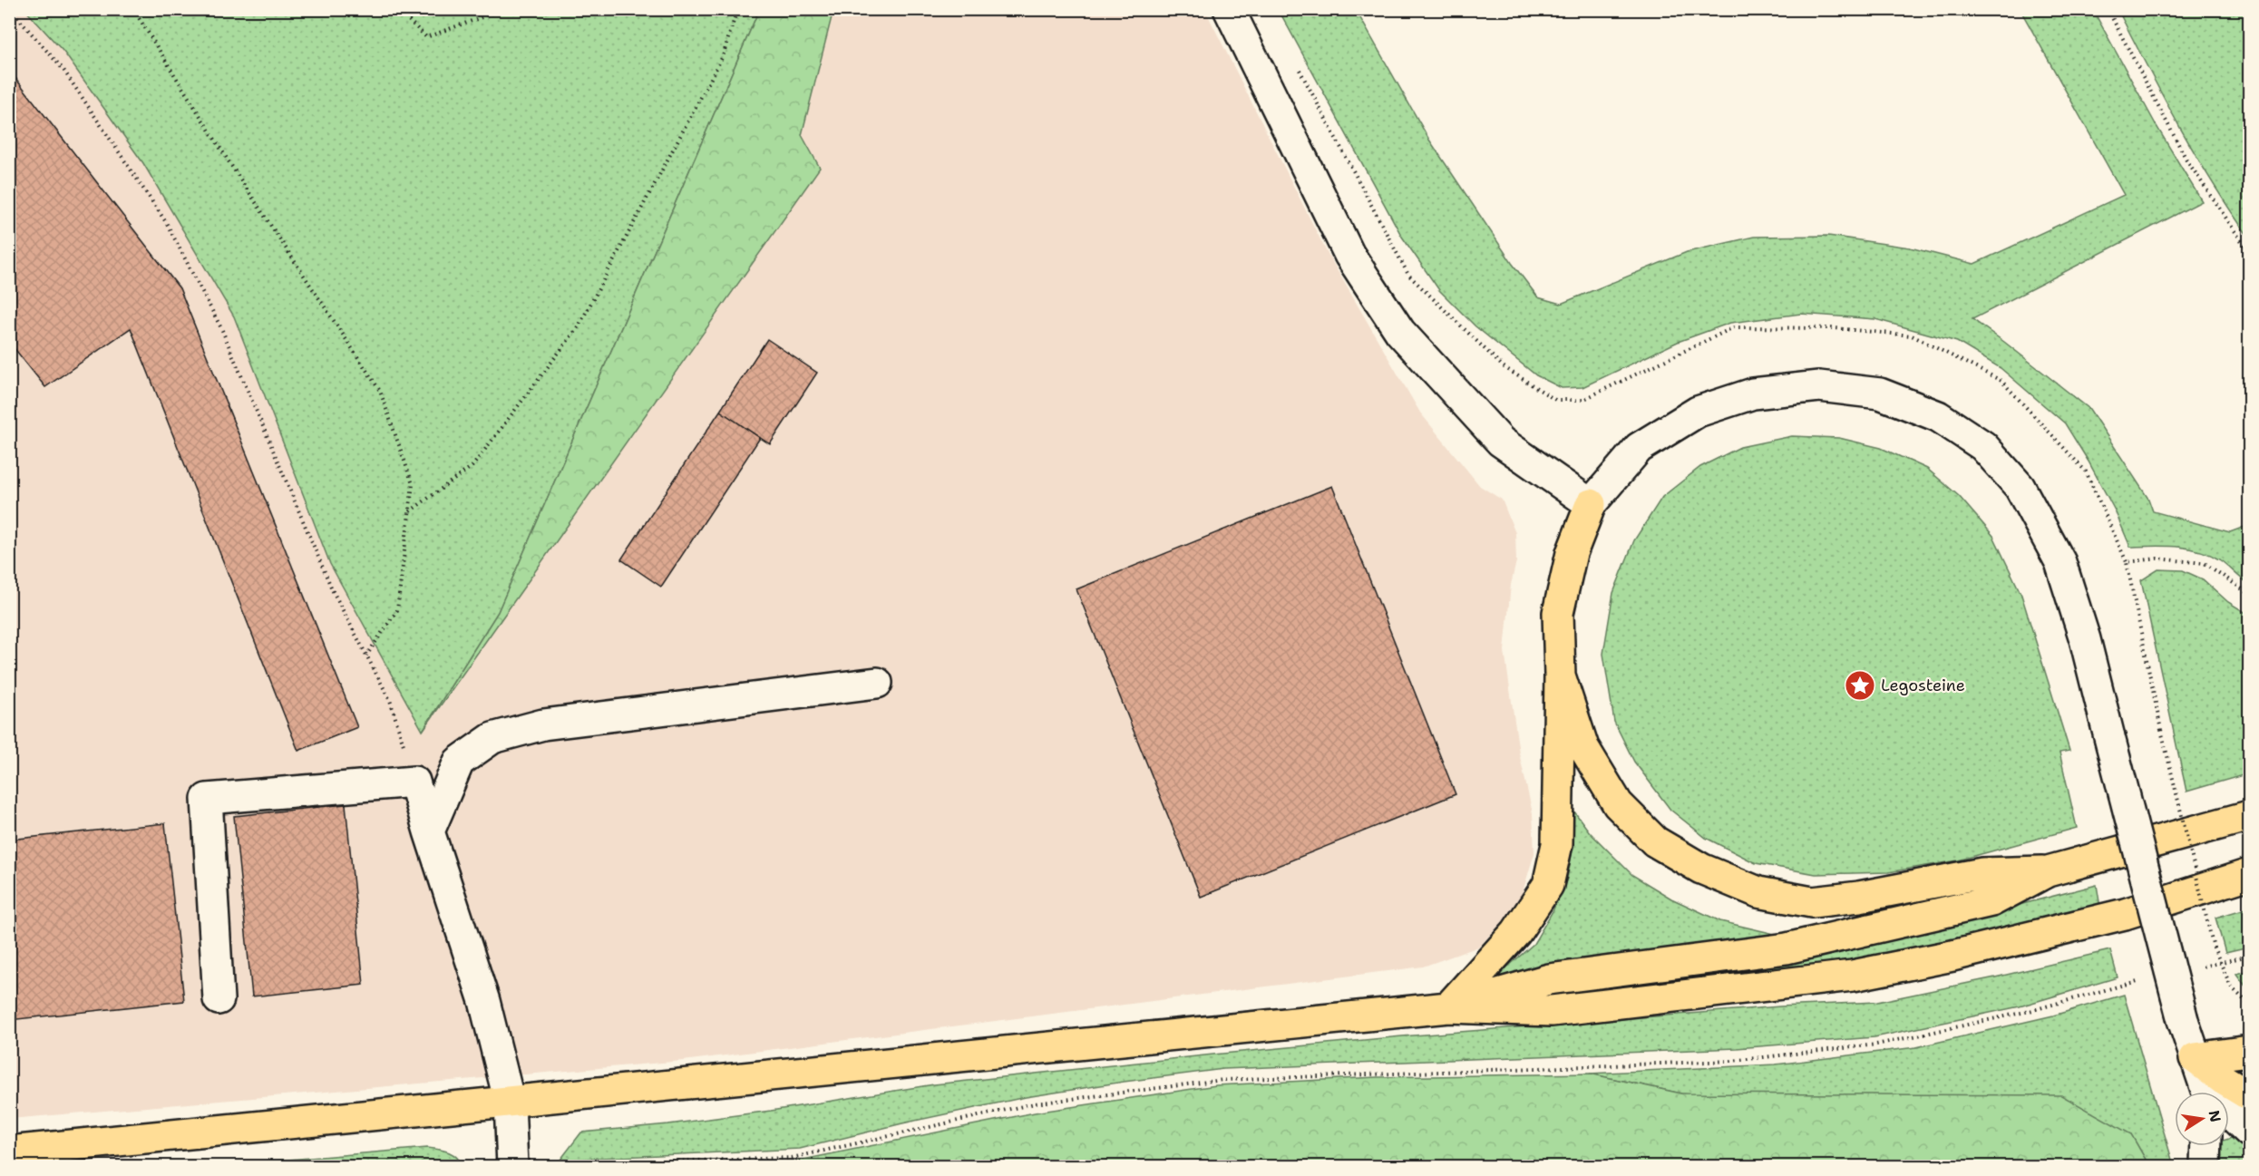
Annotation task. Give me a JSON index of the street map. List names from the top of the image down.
{
  "places": {
    "place": ["Legosteine"]
  },
  "north": "right"
}
